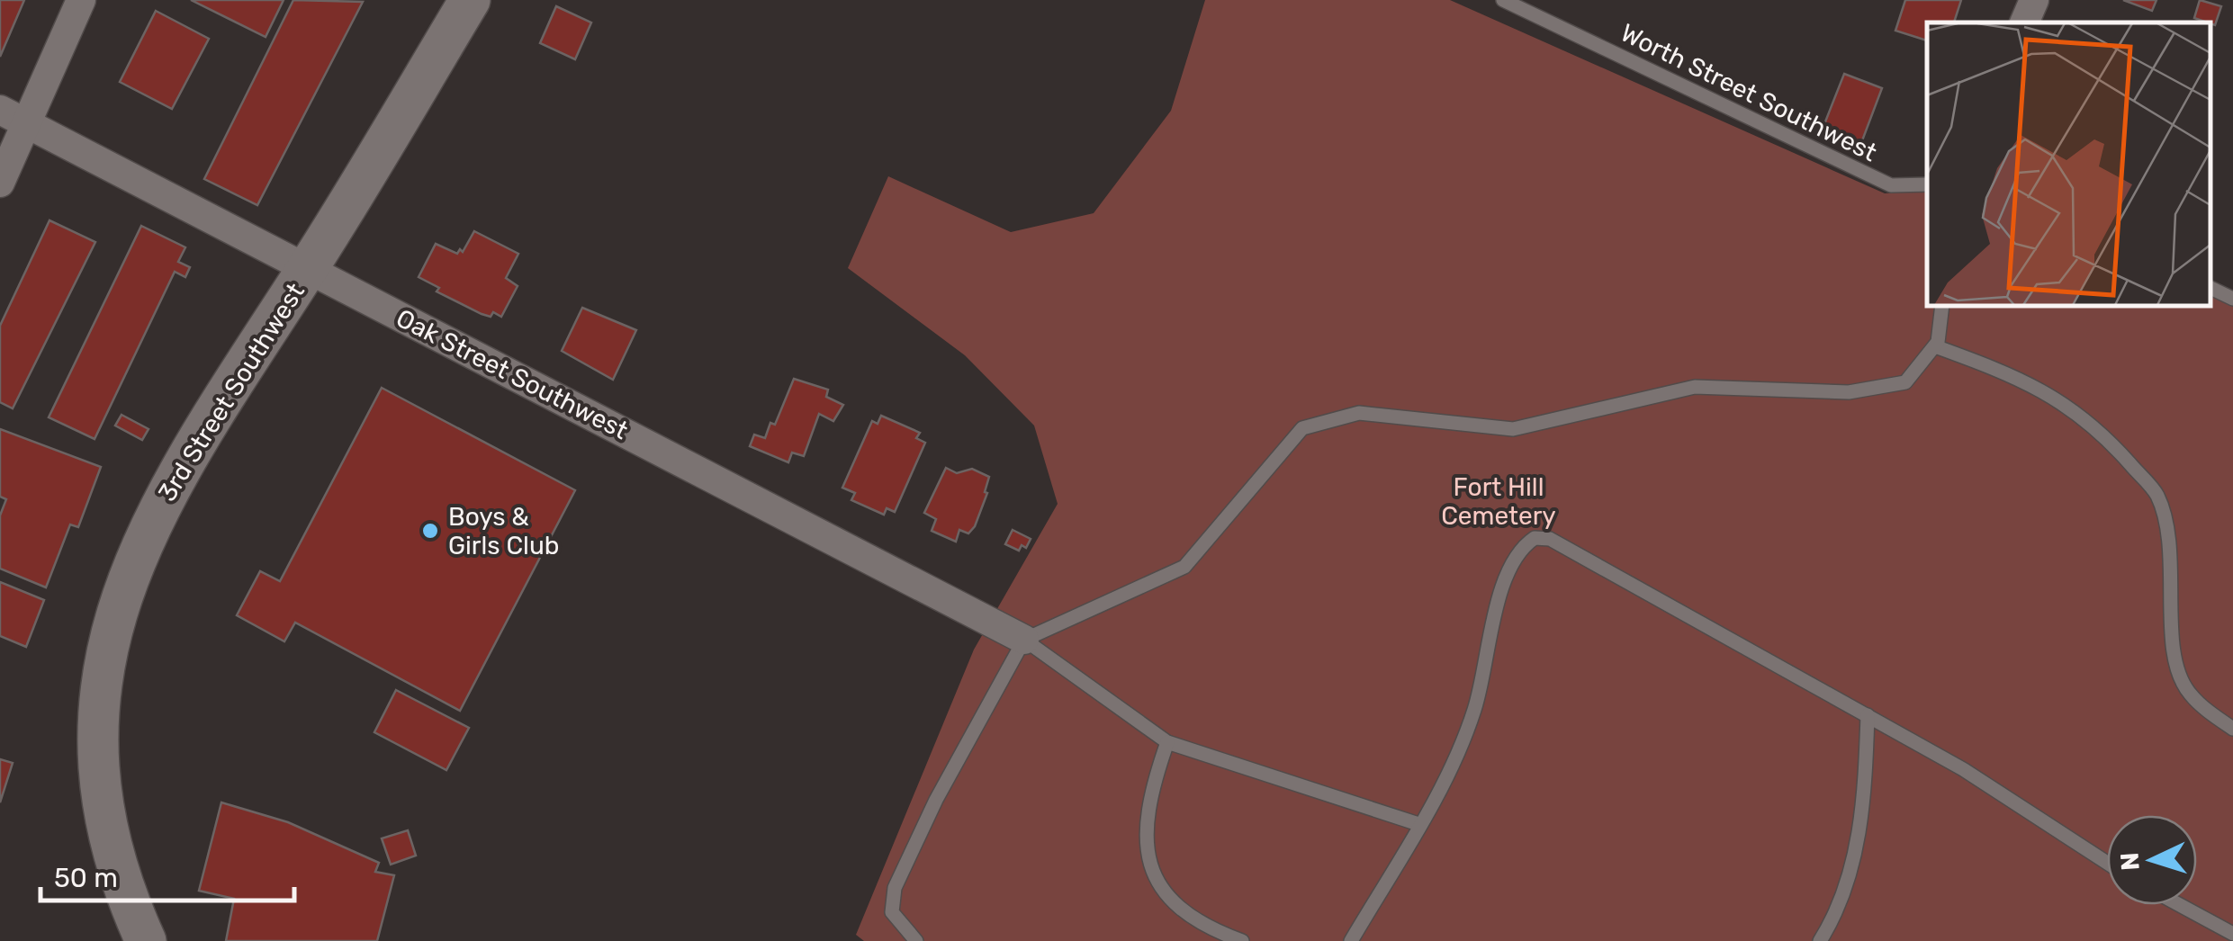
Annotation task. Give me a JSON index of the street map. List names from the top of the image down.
{
  "streets": {
    "main road": ["3rd Street Southwest"],
    "street": ["Oak Street Southwest"],
    "lane": ["Worth Street Southwest"]
  },
  "crossings": [
    ["Oak Street Southwest", "3rd Street Southwest"]
  ],
  "parks": ["Fort Hill Cemetery"],
  "places": ["Boys & Girls Club"],
  "scale_bar": "50 m",
  "north": "left"
}
